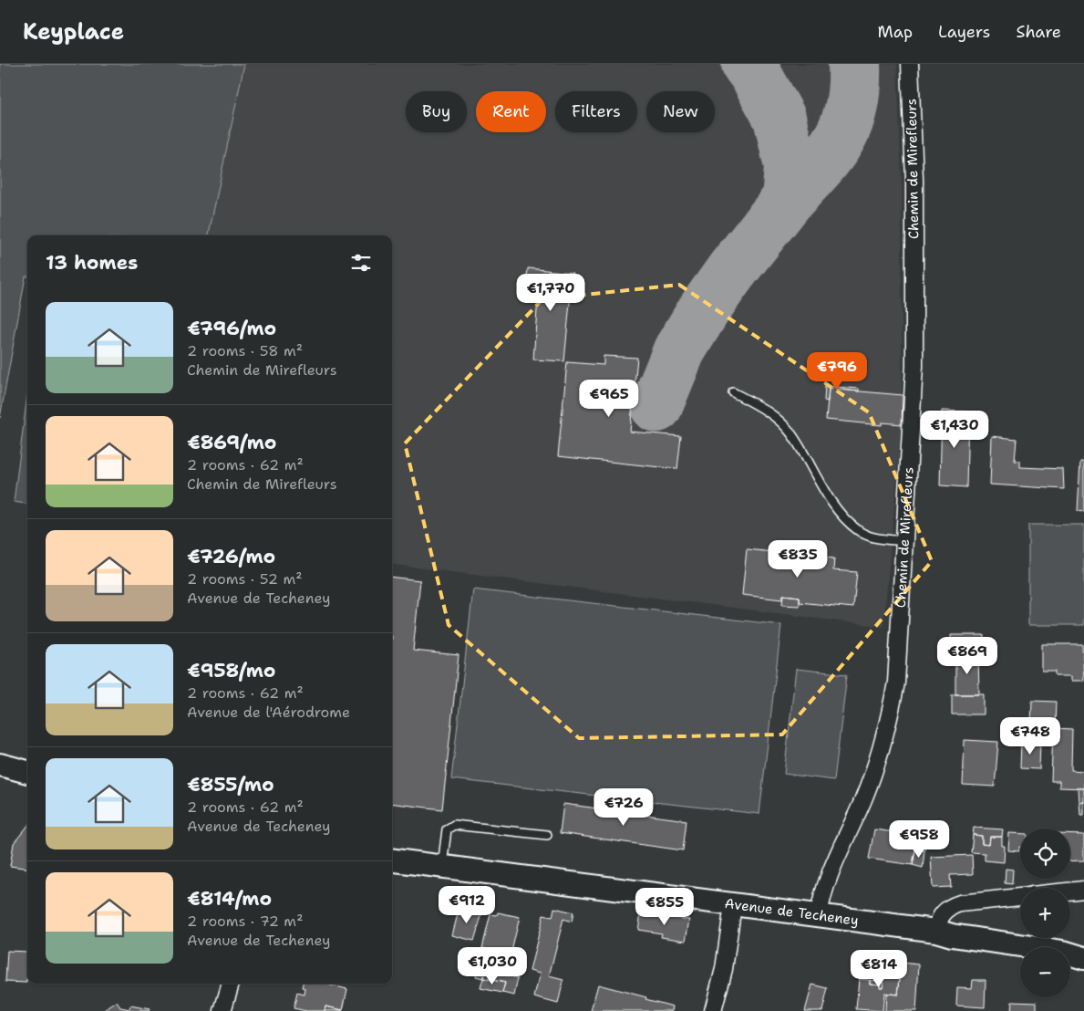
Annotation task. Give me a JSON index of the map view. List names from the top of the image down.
{
  "streets": {
    "street": ["Chemin de Mirefleurs", "Avenue de Techeney"]
  },
  "crossings": [
    ["Chemin de Mirefleurs", "Avenue de Techeney"]
  ],
  "page": {
    "header": "Keyplace",
    "nav": ["Map", "Layers", "Share"],
    "chip": [
      "Buy",
      "Rent",
      "Filters",
      "New"
    ],
    "heading": "13 homes",
    "price": [
      "€1,770",
      "€796",
      "€965",
      "€1,430",
      "€835",
      "€869",
      "€748",
      "€726",
      "€958",
      "€912",
      "€855",
      "€1,030",
      "€814"
    ],
    "list": [
      {
        "name": "€796/mo",
        "note": "2 rooms · 58 m² · Chemin de Mirefleurs"
      },
      {
        "name": "€869/mo",
        "note": "2 rooms · 62 m² · Chemin de Mirefleurs"
      },
      {
        "name": "€726/mo",
        "note": "2 rooms · 52 m² · Avenue de Techeney"
      },
      {
        "name": "€958/mo",
        "note": "2 rooms · 62 m² · Avenue de l'Aérodrome"
      },
      {
        "name": "€855/mo",
        "note": "2 rooms · 62 m² · Avenue de Techeney"
      },
      {
        "name": "€814/mo",
        "note": "2 rooms · 72 m² · Avenue de Techeney"
      }
    ],
    "map_buttons": ["+", "−"]
  }
}
